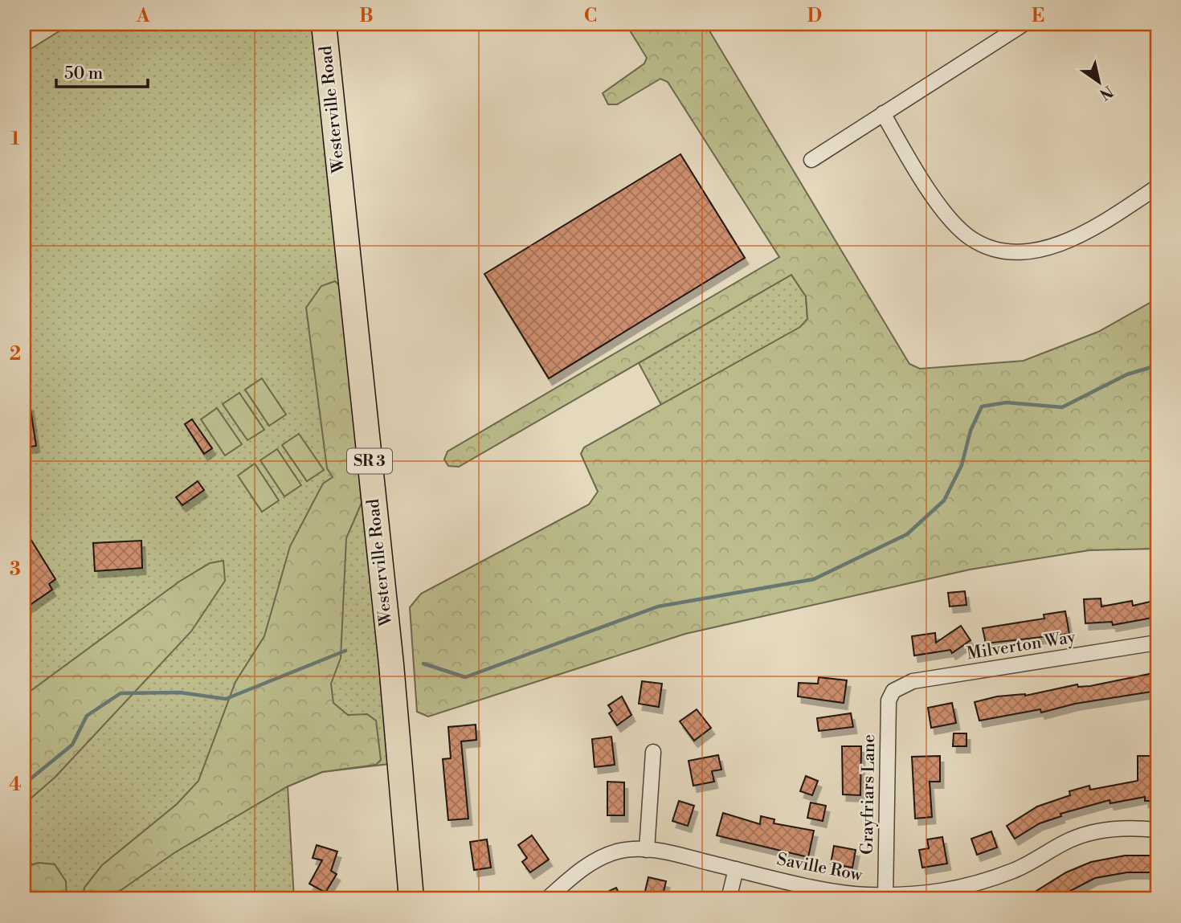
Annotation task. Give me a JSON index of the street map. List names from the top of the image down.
{
  "streets": {
    "main road": ["Westerville Road", "SR 3"],
    "street": ["Milverton Way", "Grayfriars Lane", "Saville Row"]
  },
  "crossings": [
    ["Milverton Way", "Grayfriars Lane"],
    ["Grayfriars Lane", "Saville Row"]
  ],
  "scale_bar": "50 m",
  "north": "bottom right",
  "grid": {
    "columns": [
      "A",
      "B",
      "C",
      "D",
      "E"
    ],
    "rows": [
      "1",
      "2",
      "3",
      "4"
    ]
  }
}
